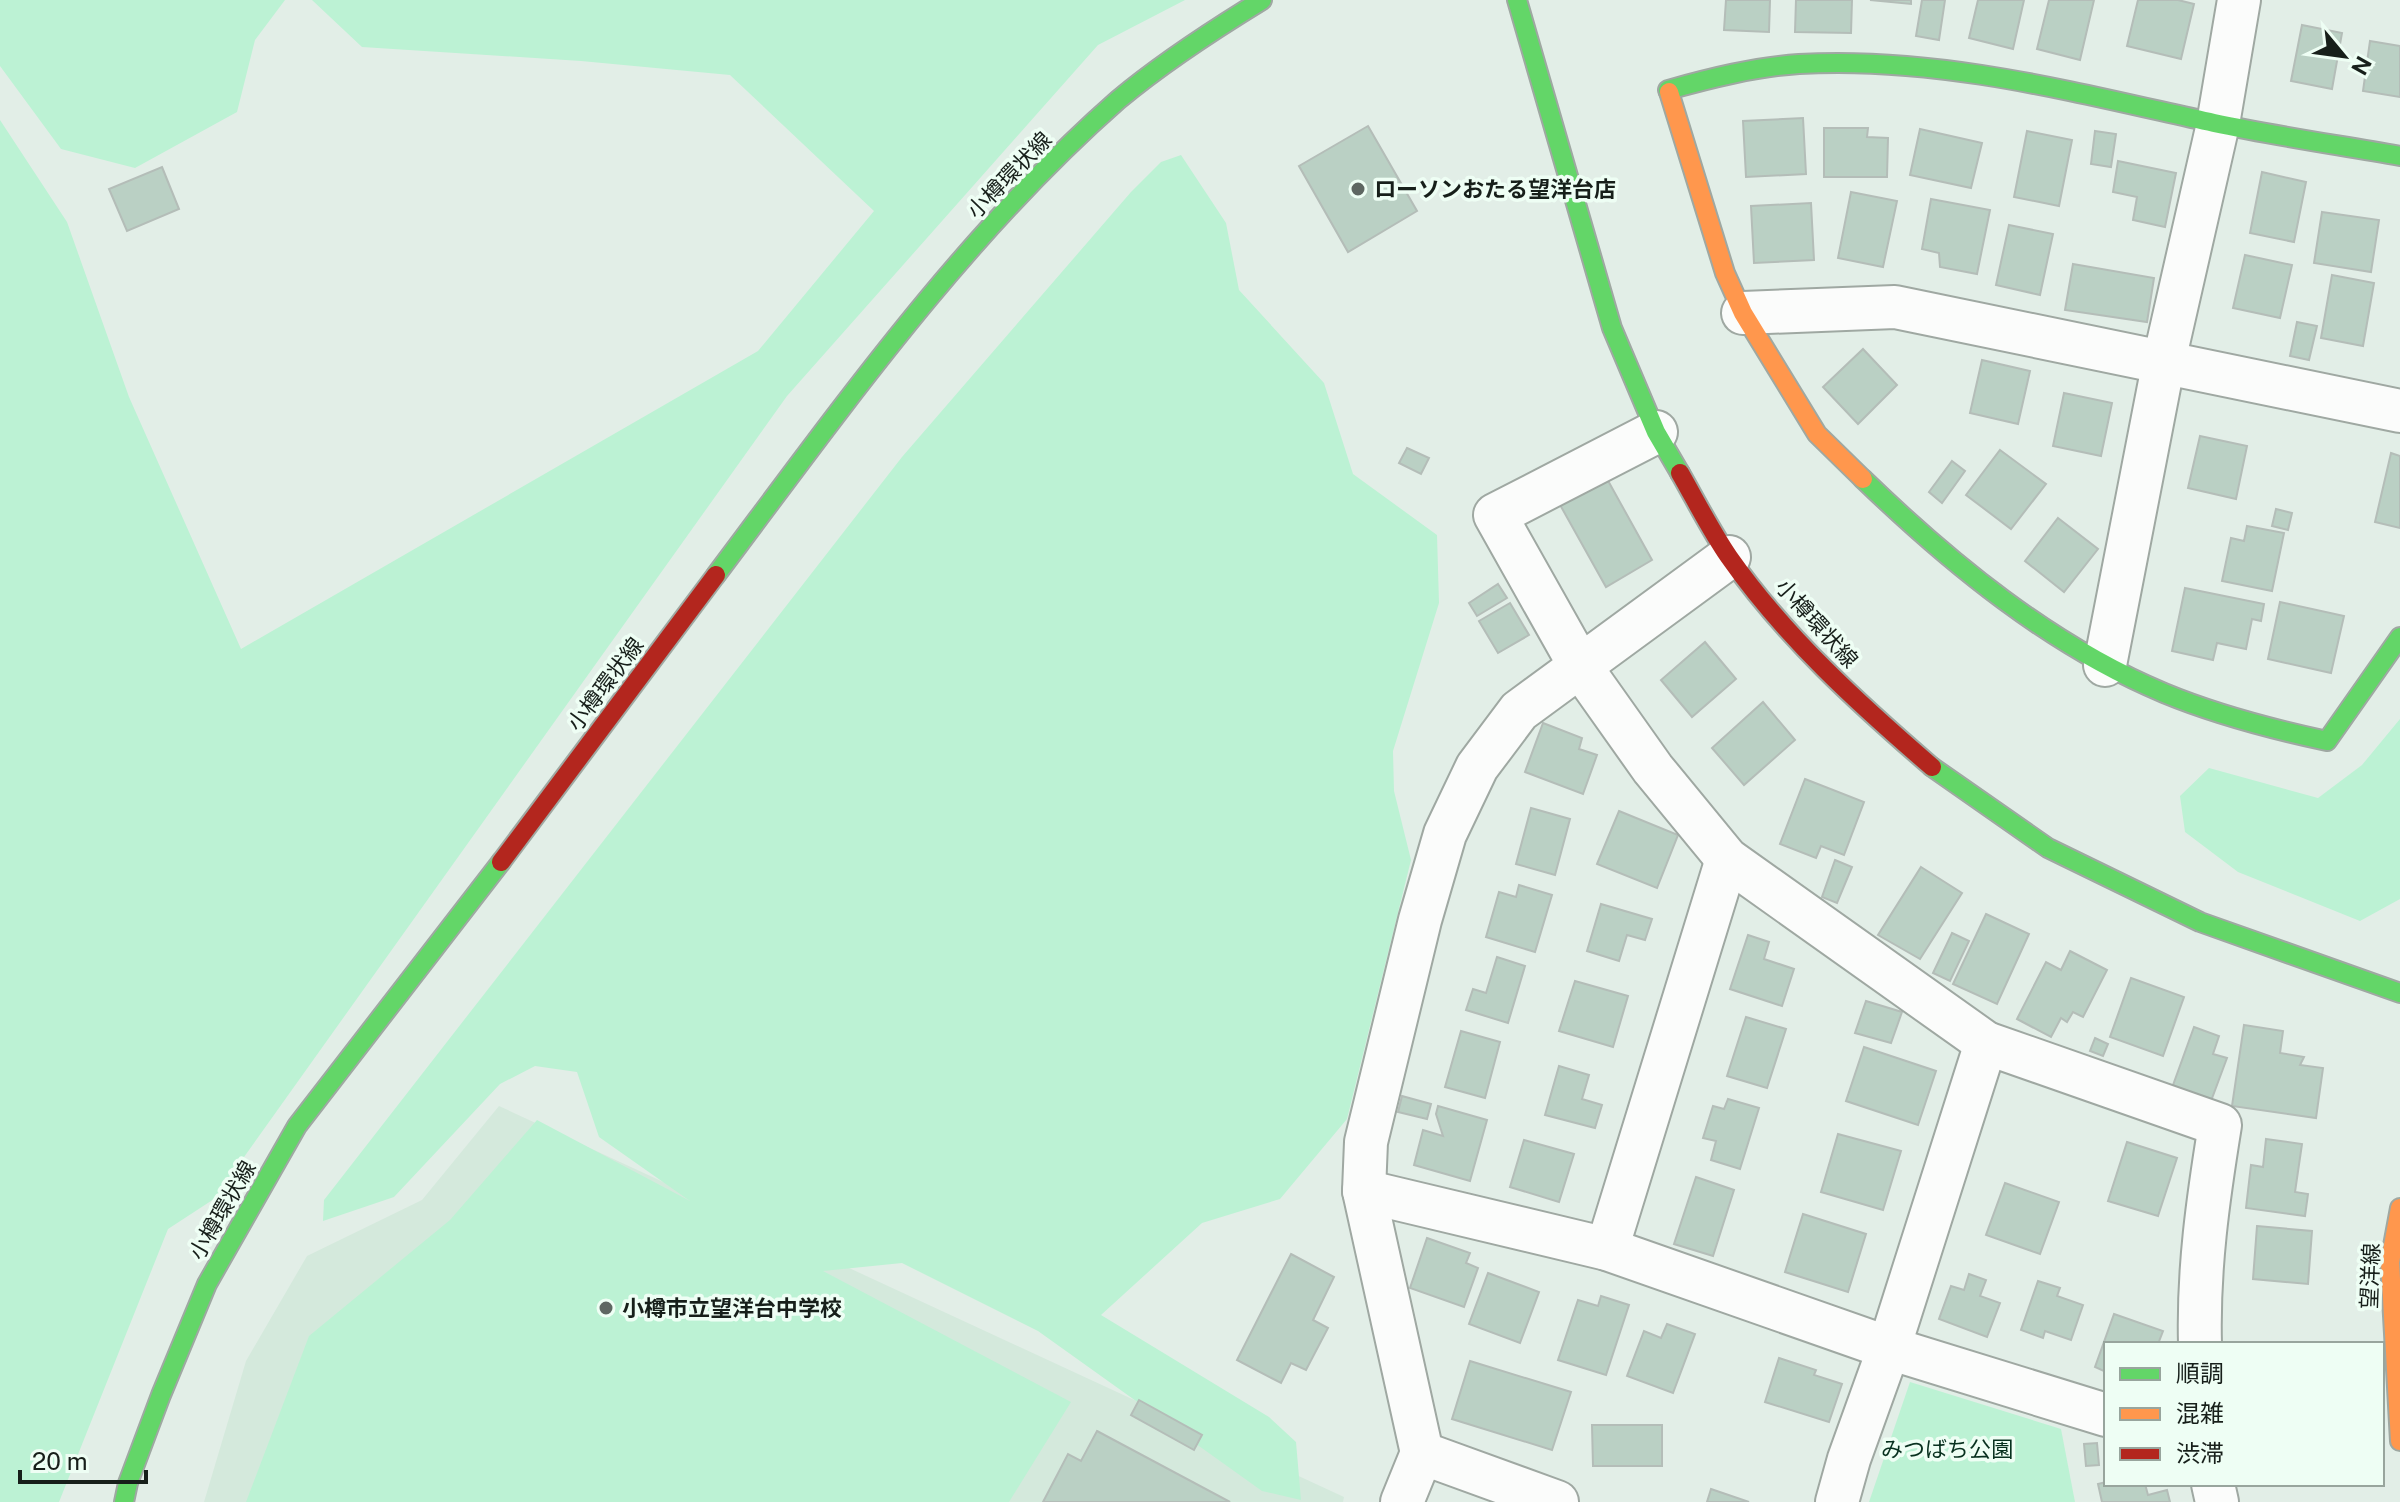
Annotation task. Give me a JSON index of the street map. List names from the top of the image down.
{
  "streets": {
    "main road": ["小樽環状線", "望洋線"]
  },
  "parks": ["みつばち公園"],
  "places": ["ローソンおたる望洋台店", "小樽市立望洋台中学校"],
  "legend": ["順調", "混雑", "渋滞"],
  "scale_bar": "20 m",
  "north": "bottom right"
}
